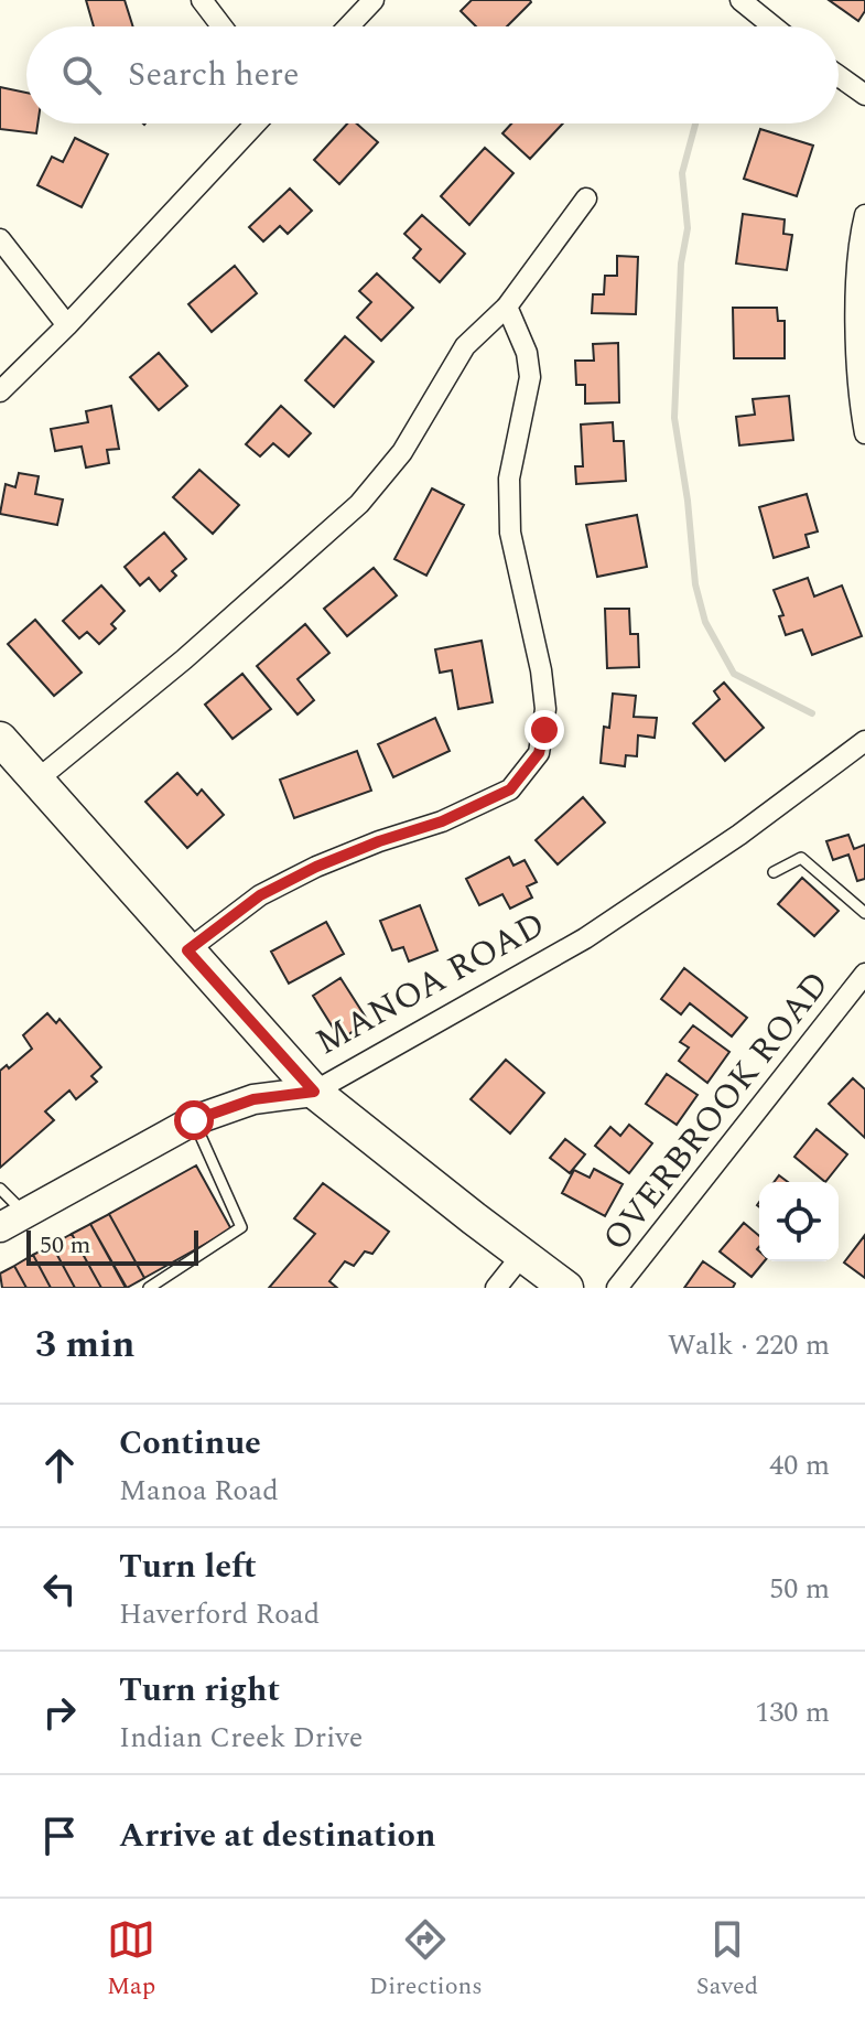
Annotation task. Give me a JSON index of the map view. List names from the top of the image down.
{
  "streets": {
    "main road": ["MANOA ROAD"],
    "street": ["OVERBROOK ROAD"]
  },
  "scale_bar": "50 m",
  "page": {
    "search": "Search here",
    "scale": "50 m",
    "heading": ["3 min", "Walk · 220 m"],
    "list": [
      ["Continue", "Manoa Road", "40 m"],
      ["Turn left", "Haverford Road", "50 m"],
      ["Turn right", "Indian Creek Drive", "130 m"],
      "Arrive at destination"
    ],
    "nav": ["Map", "Directions", "Saved"]
  }
}
